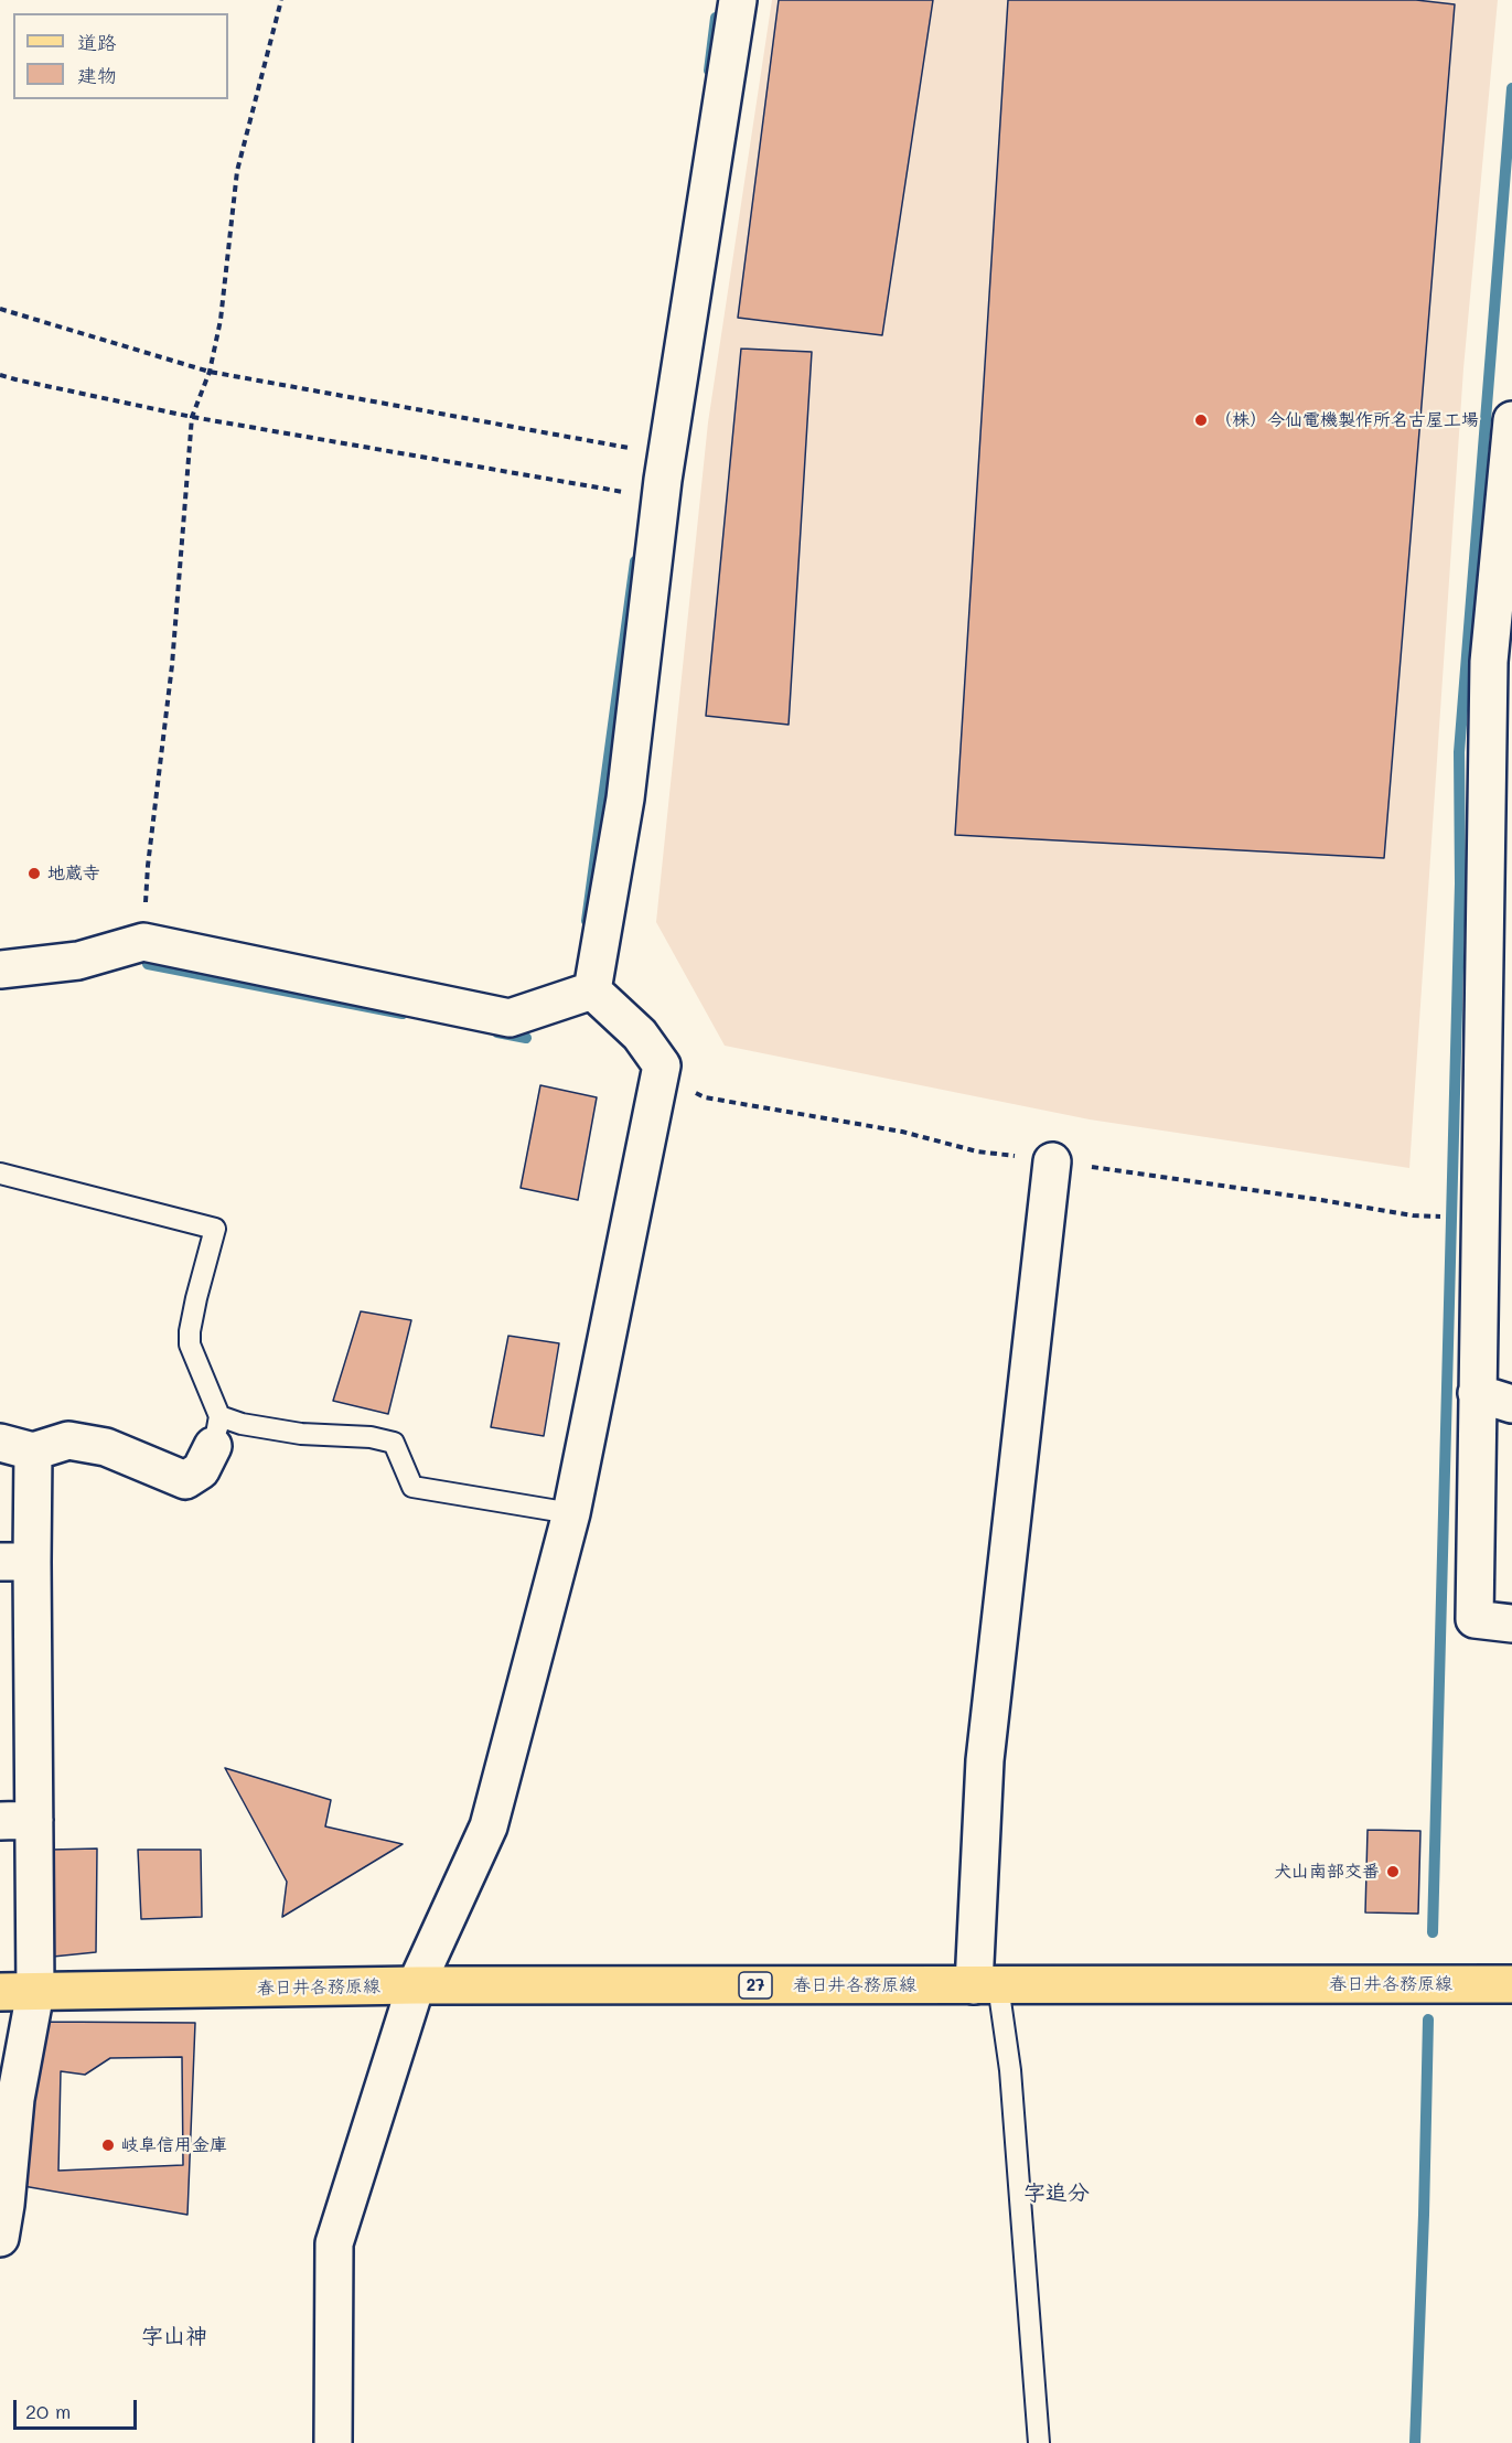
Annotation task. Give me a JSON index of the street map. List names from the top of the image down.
{
  "streets": {
    "main road": ["春日井各務原線", "27"]
  },
  "districts": ["字追分", "字山神"],
  "places": [
    "（株）今仙電機製作所名古屋工場",
    "地蔵寺",
    "犬山南部交番",
    "岐阜信用金庫"
  ],
  "legend": ["道路", "建物"],
  "scale_bar": "20 m"
}
